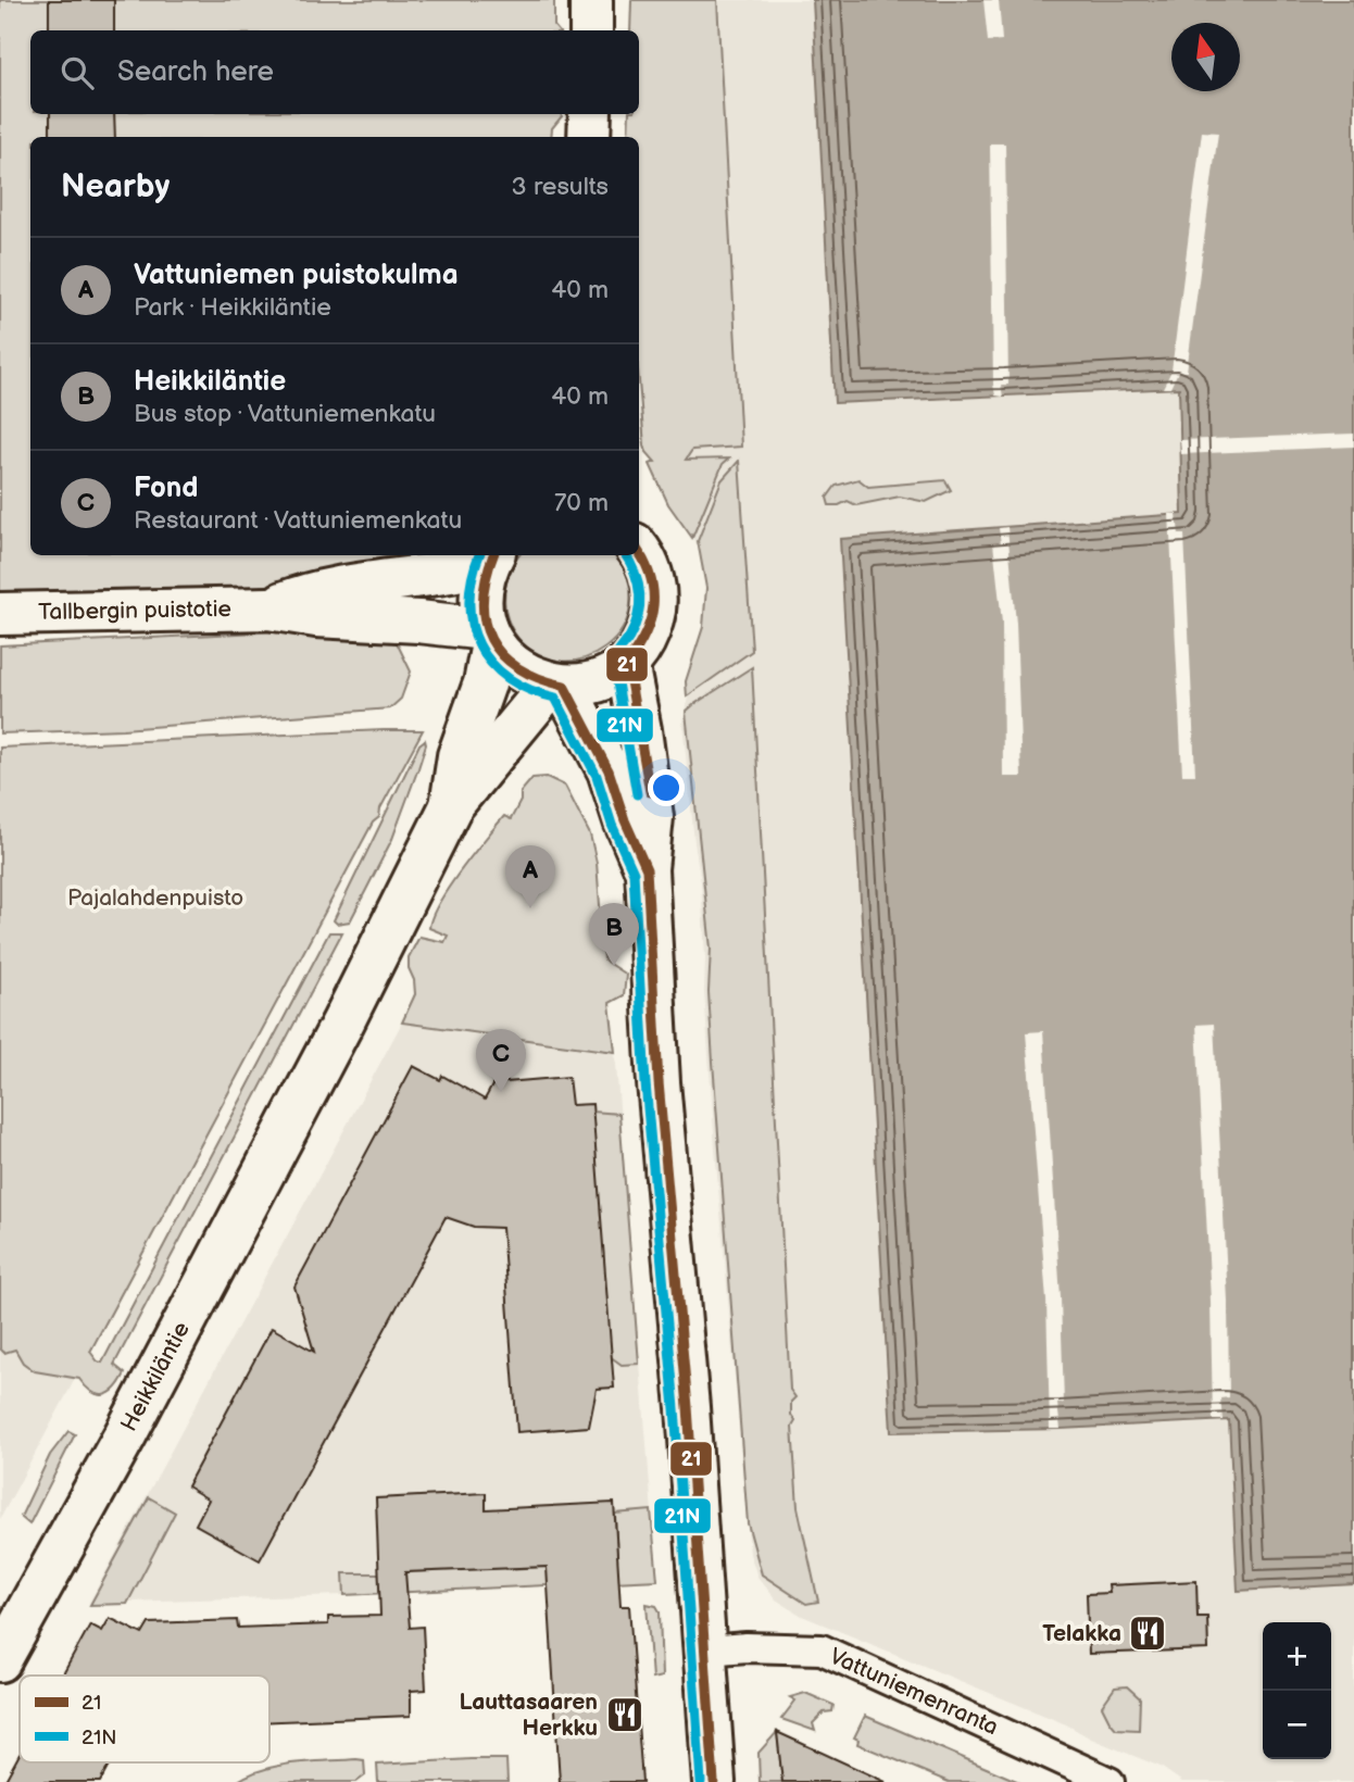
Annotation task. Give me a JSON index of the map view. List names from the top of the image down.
{
  "streets": {
    "street": ["Tallbergin puistotie", "Heikkiläntie", "Vattuniemenranta"]
  },
  "crossings": [
    ["Tallbergin puistotie", "Heikkiläntie"]
  ],
  "parks": ["Pajalahdenpuisto"],
  "places": {
    "restaurant": ["Telakka", "Lauttasaaren Herkku"]
  },
  "lines": ["transit line 21", "transit line 21N"],
  "legend": ["21", "21N"],
  "north": "top",
  "page": {
    "search": "Search here",
    "heading": ["Nearby", "3 results"],
    "list": [
      {
        "mark": "A",
        "name": "Vattuniemen puistokulma",
        "note": "Park · Heikkiläntie",
        "value": "40 m"
      },
      {
        "mark": "B",
        "name": "Heikkiläntie",
        "note": "Bus stop · Vattuniemenkatu",
        "value": "40 m"
      },
      {
        "mark": "C",
        "name": "Fond",
        "note": "Restaurant · Vattuniemenkatu",
        "value": "70 m"
      }
    ],
    "pins": ["A", "B", "C"],
    "map_buttons": ["+", "−"]
  }
}
